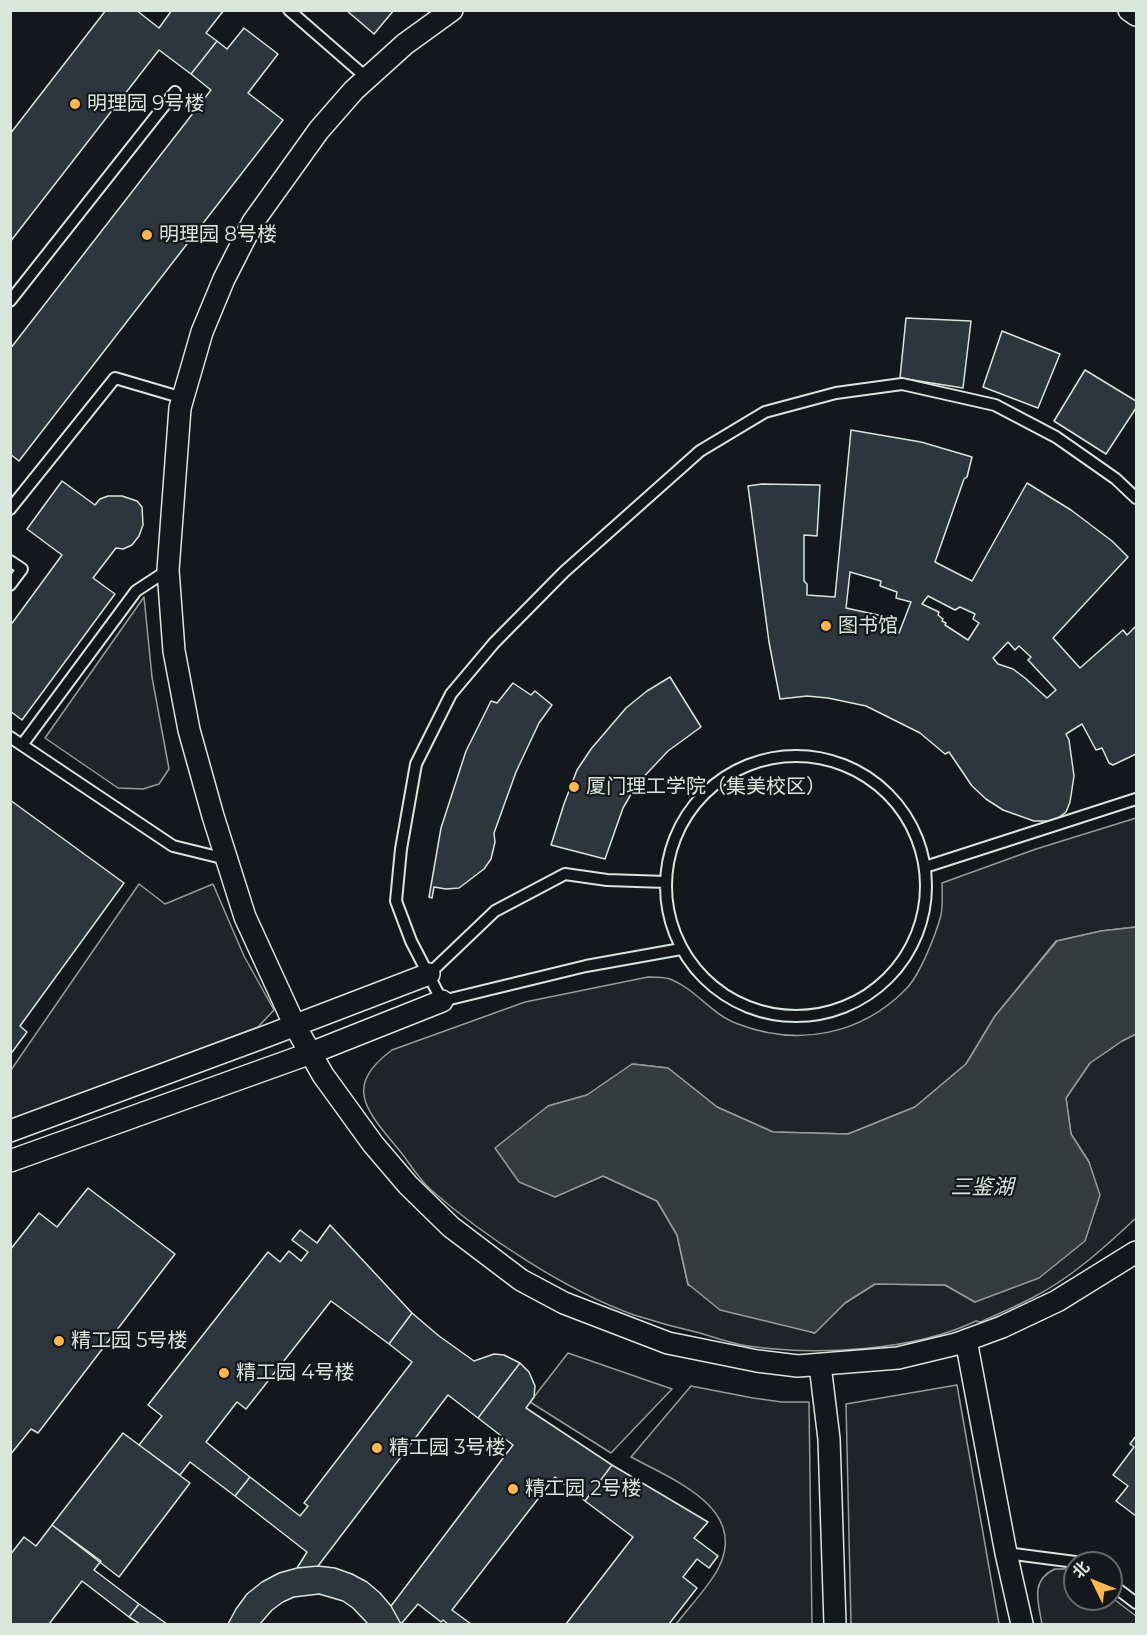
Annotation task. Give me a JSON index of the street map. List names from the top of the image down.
{
  "water": ["三鉴湖"],
  "places": [
    "明理园 9号楼",
    "明理园 8号楼",
    "图书馆",
    "厦门理工学院（集美校区）",
    "精工园 5号楼",
    "精工园 4号楼",
    "精工园 3号楼",
    "精工园 2号楼"
  ],
  "north": "top left"
}
